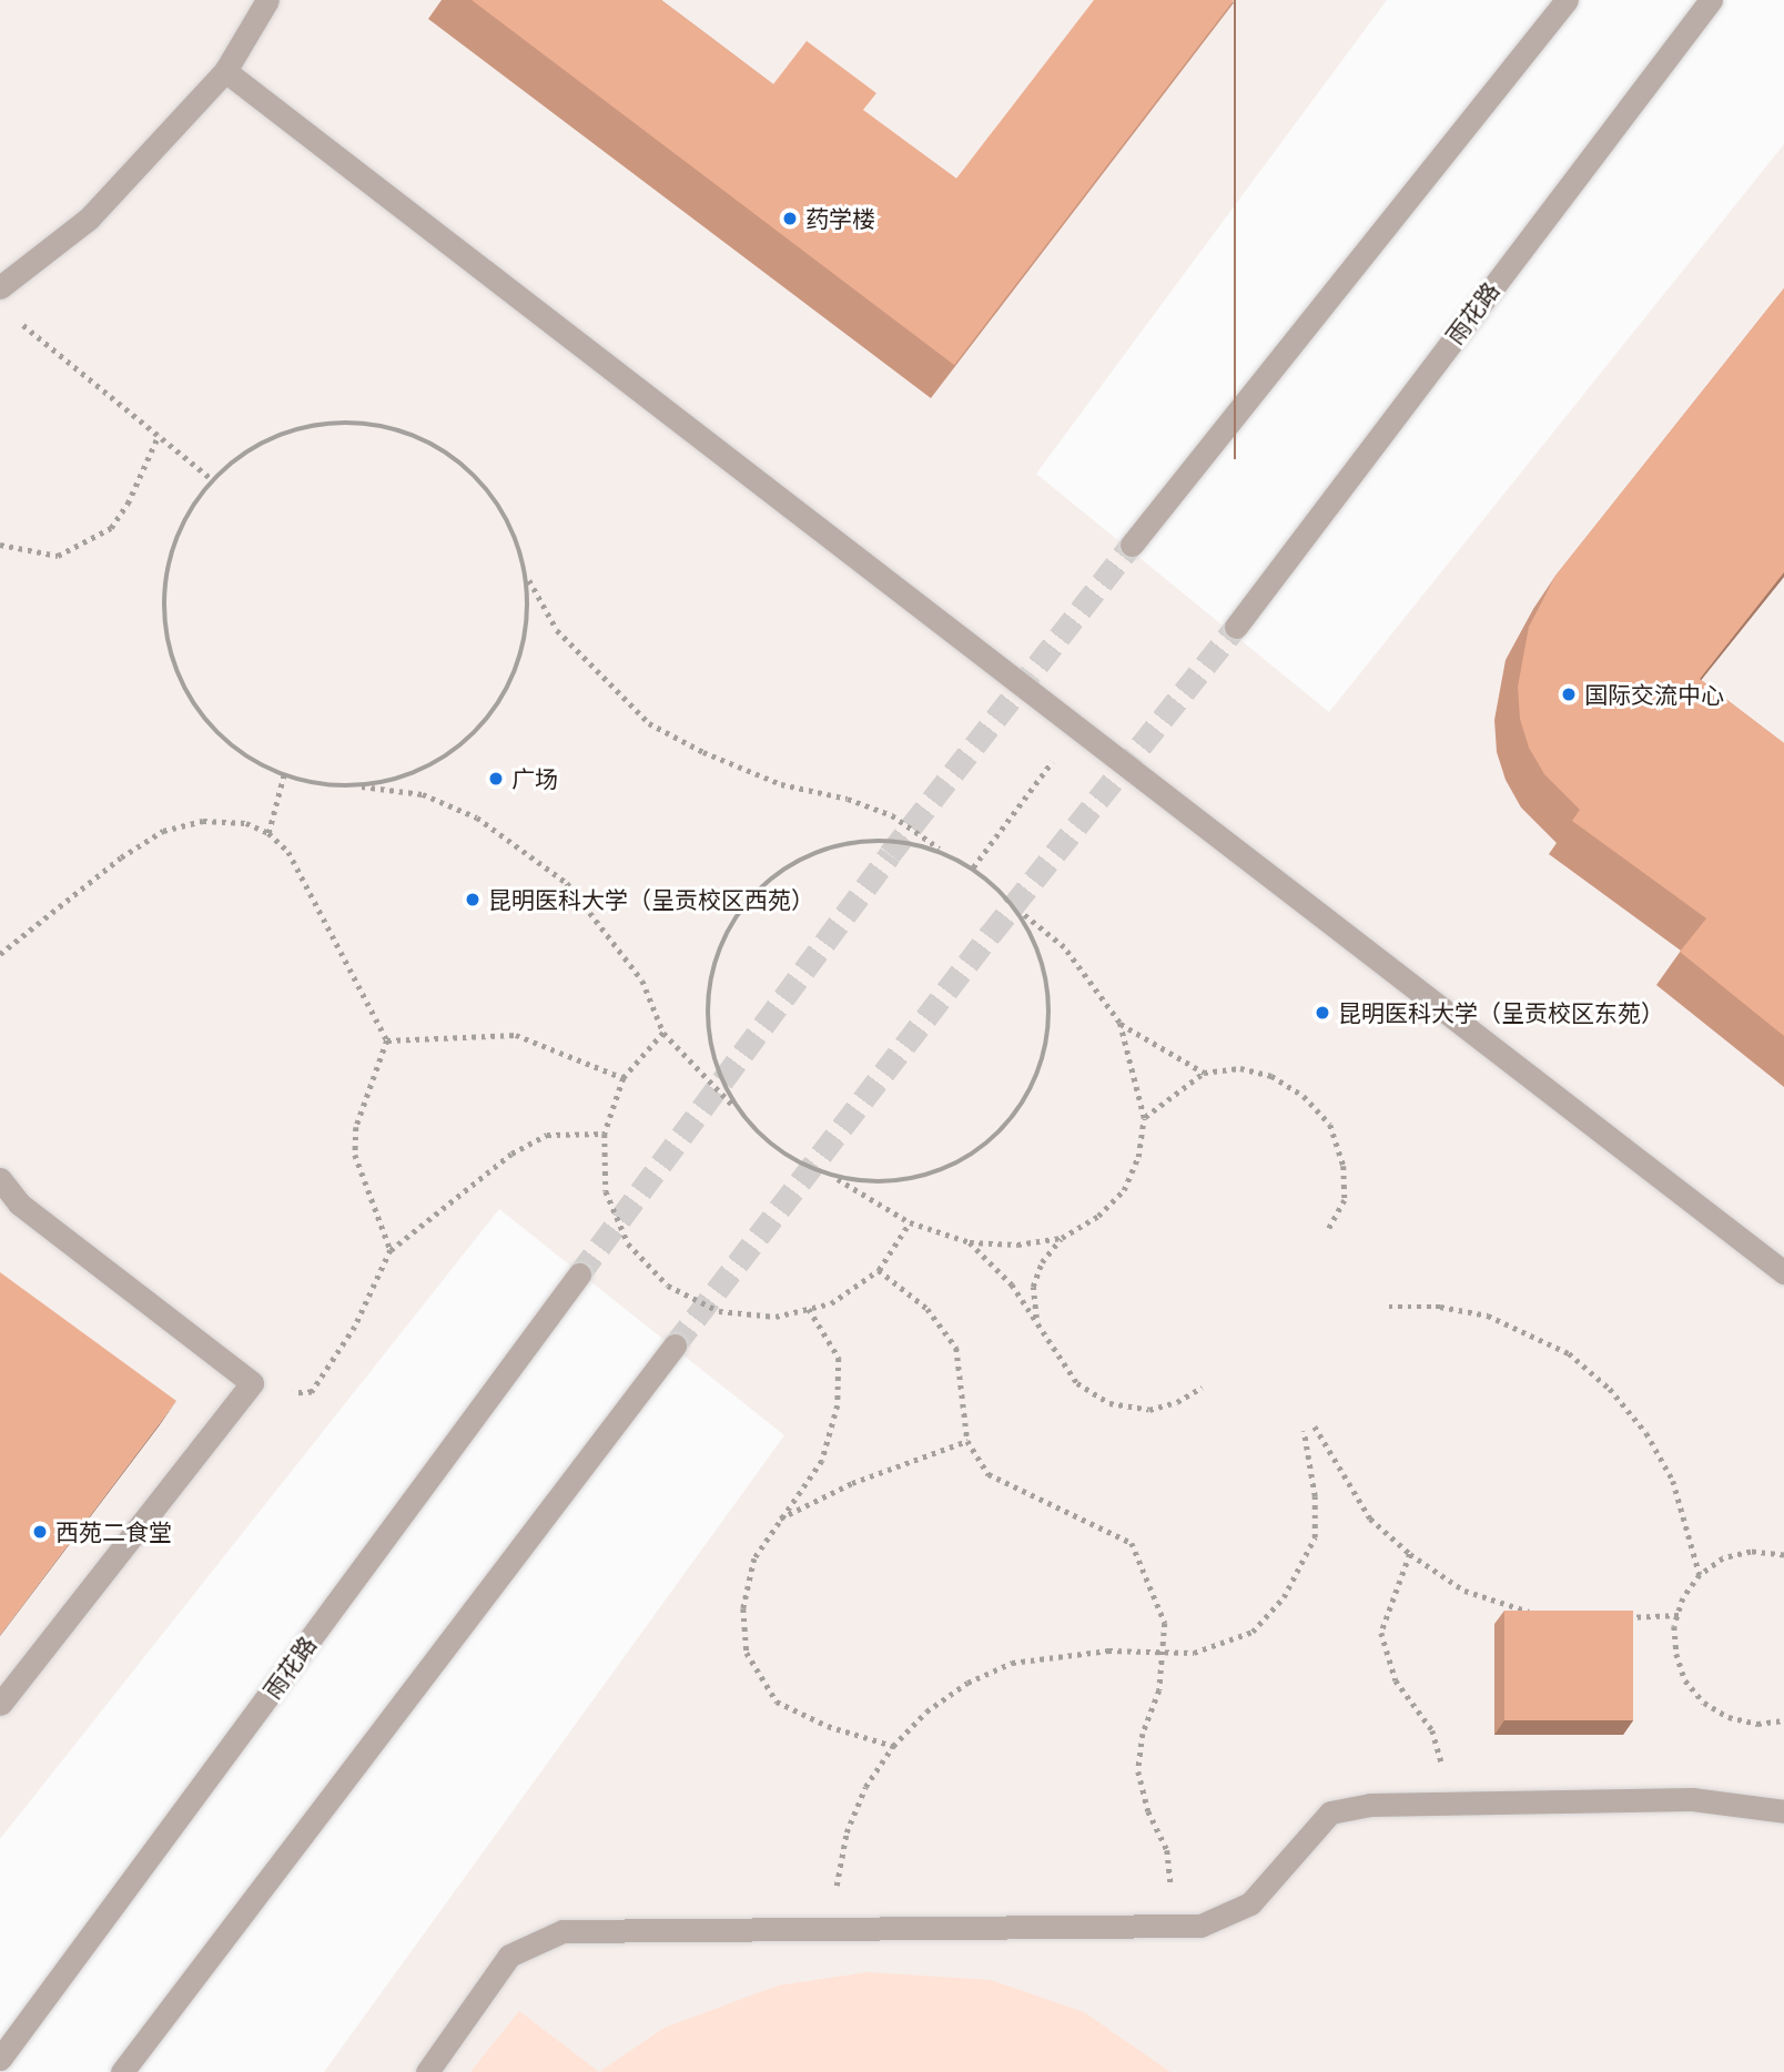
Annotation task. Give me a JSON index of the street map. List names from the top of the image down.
{
  "streets": {
    "street": ["雨花路"]
  },
  "places": [
    "药学楼",
    "国际交流中心",
    "广场",
    "昆明医科大学（呈贡校区西苑）",
    "昆明医科大学（呈贡校区东苑）",
    "西苑二食堂"
  ]
}
